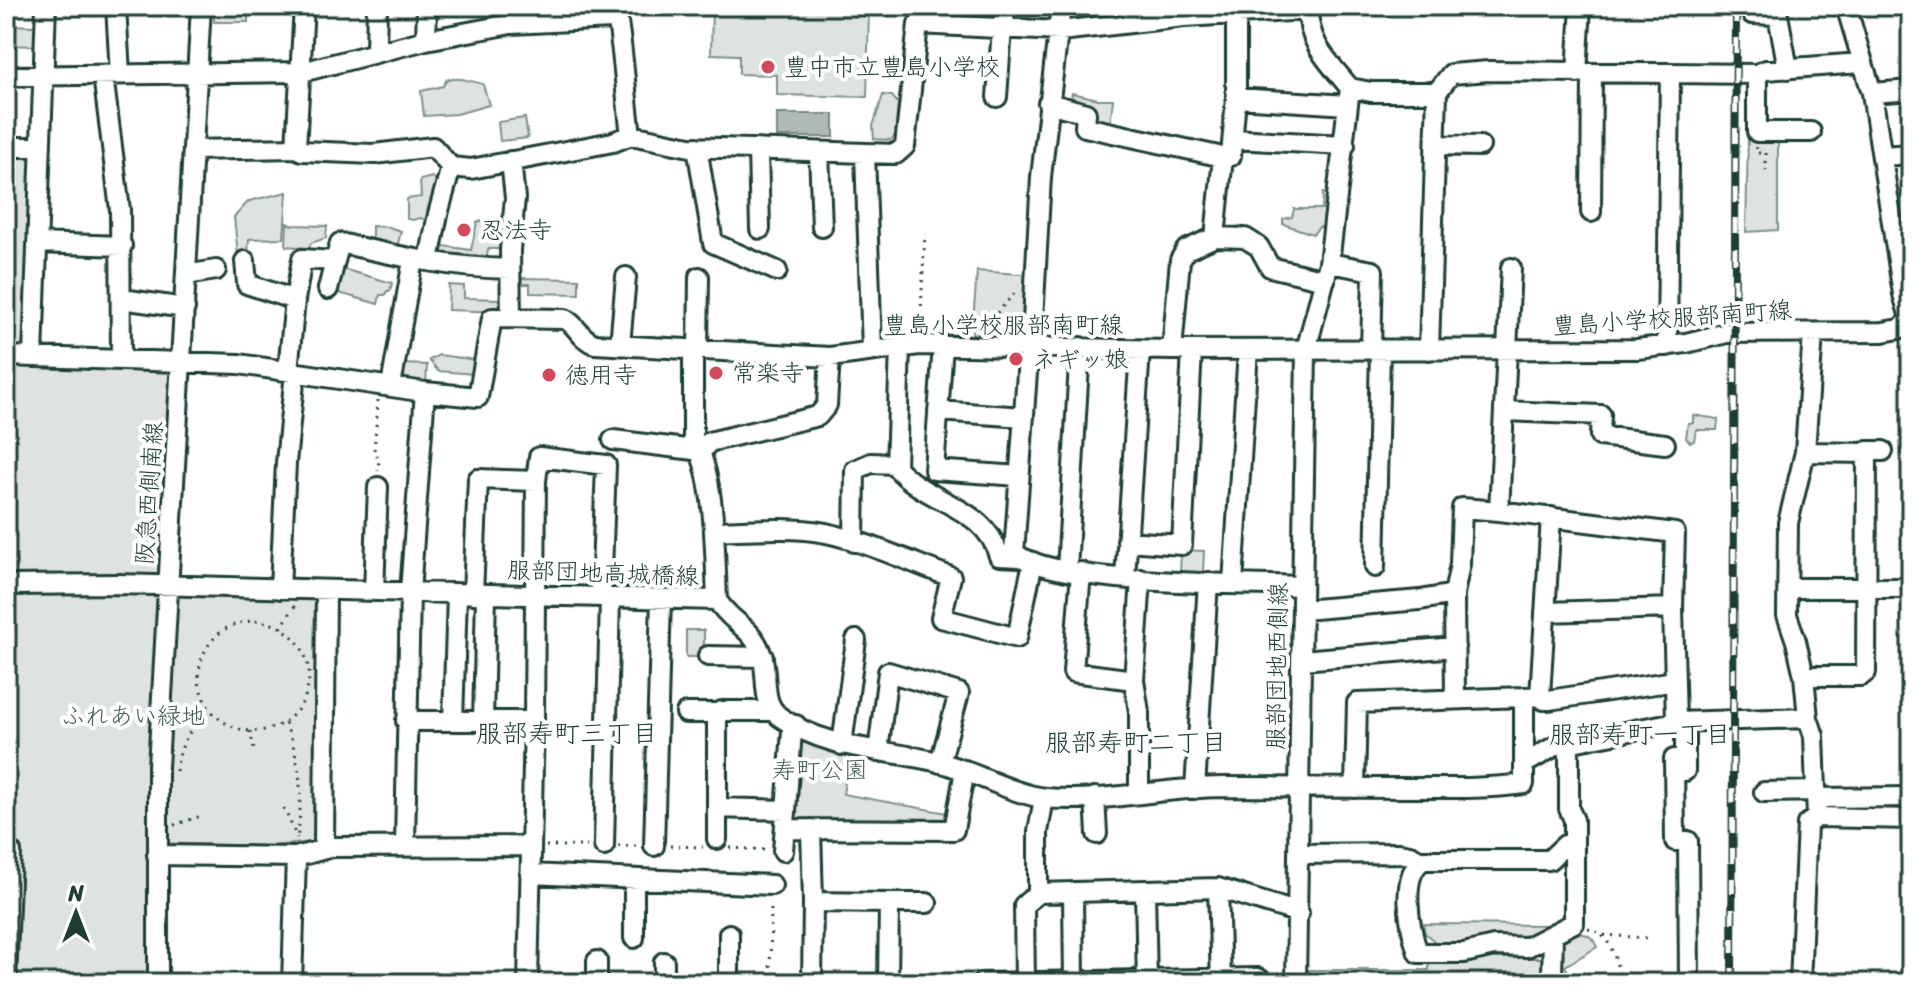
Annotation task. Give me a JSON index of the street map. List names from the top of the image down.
{
  "streets": {
    "street": [
      "豊島小学校服部南町線",
      "阪急西側南線",
      "服部団地高城橋線",
      "服部団地西側線"
    ]
  },
  "crossings": [
    ["豊島小学校服部南町線", "服部団地西側線"],
    ["阪急西側南線", "服部団地高城橋線"]
  ],
  "districts": ["服部寿町三丁目", "服部寿町一丁目", "服部寿町二丁目"],
  "parks": ["ふれあい緑地", "寿町公園"],
  "places": [
    "豊中市立豊島小学校",
    "忍法寺",
    "ネギッ娘",
    "常楽寺",
    "徳用寺"
  ],
  "north": "top"
}
